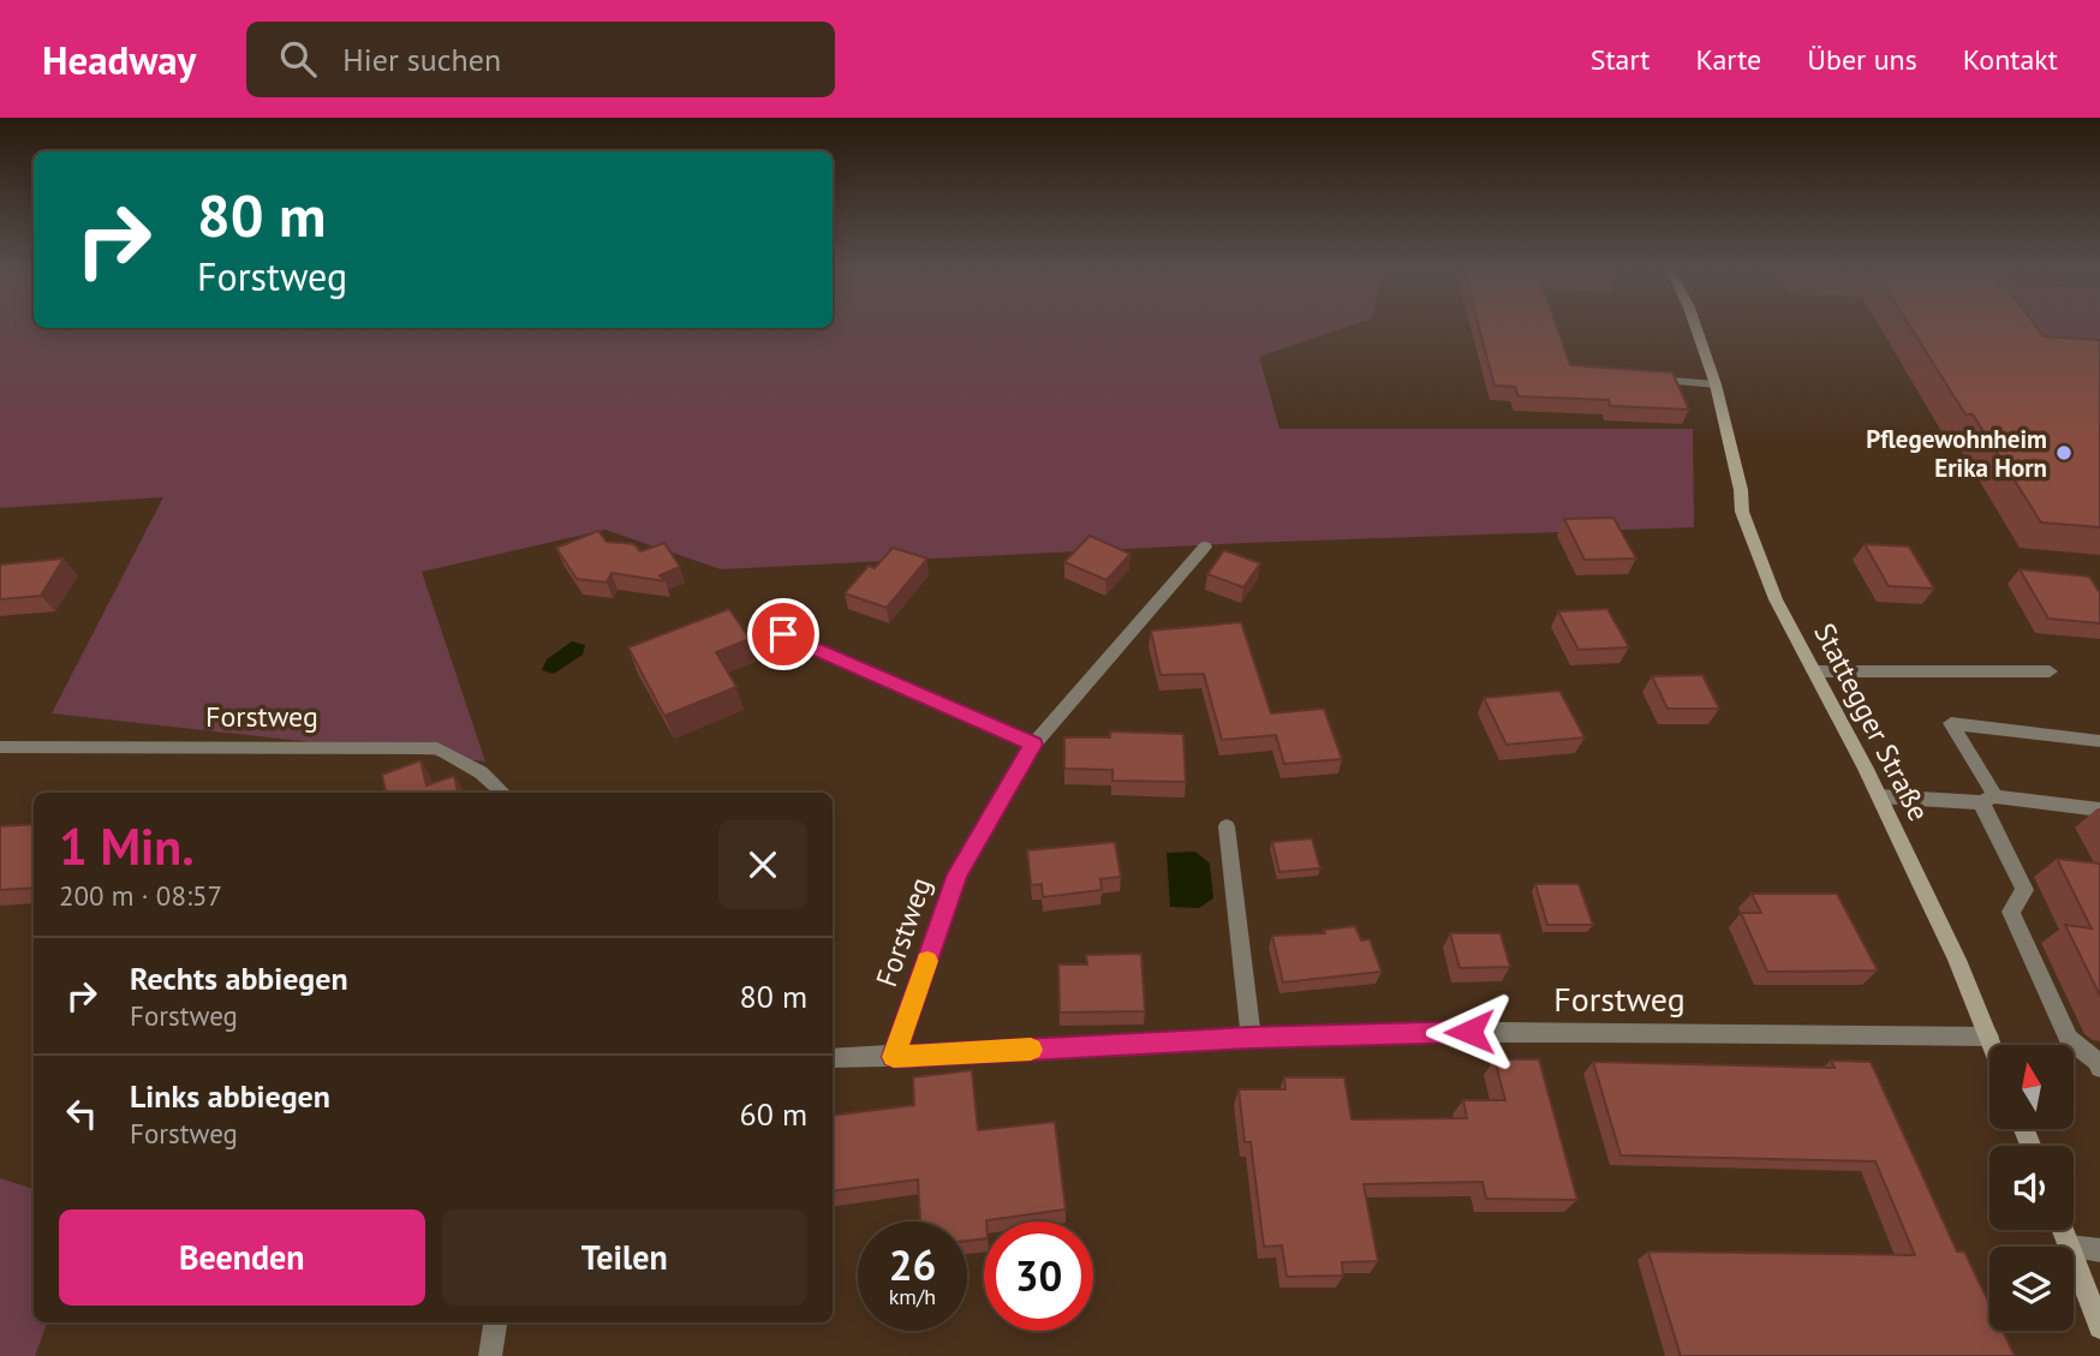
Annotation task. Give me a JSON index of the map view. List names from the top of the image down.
{
  "streets": {
    "main road": ["Stattegger Straße"],
    "street": ["Forstweg"]
  },
  "crossings": [
    ["Forstweg", "Stattegger Straße"]
  ],
  "places": ["Pflegewohnheim Erika Horn"],
  "north": "top",
  "page": {
    "header": "Headway",
    "search": "Hier suchen",
    "nav": [
      "Start",
      "Karte",
      "Über uns",
      "Kontakt"
    ],
    "turn": ["80 m", "Forstweg"],
    "heading": ["1 Min.", "200 m · 08:57"],
    "list": [
      {
        "name": "Rechts abbiegen",
        "note": "Forstweg",
        "value": "80 m"
      },
      {
        "name": "Links abbiegen",
        "note": "Forstweg",
        "value": "60 m"
      }
    ],
    "buttons": ["Beenden", "Teilen"],
    "speed": "26 km/h",
    "limit": "30"
  }
}
